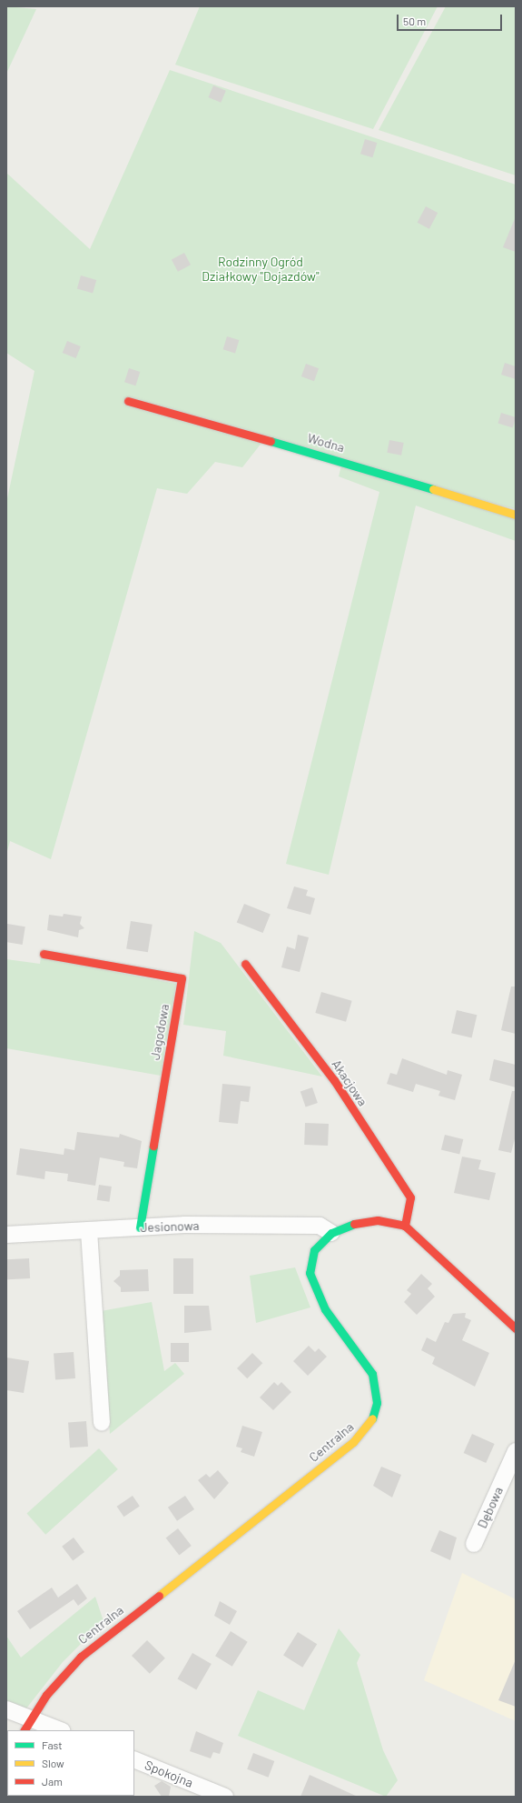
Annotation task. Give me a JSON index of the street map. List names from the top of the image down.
{
  "streets": {
    "street": [
      "Wodna",
      "Jagodowa",
      "Akacjowa",
      "Jesionowa",
      "Centralna",
      "Dębowa",
      "Spokojna"
    ]
  },
  "crossings": [
    ["Jagodowa", "Jesionowa"],
    ["Akacjowa", "Centralna"],
    ["Jesionowa", "Centralna"]
  ],
  "parks": ["Rodzinny Ogród Działkowy \"Dojazdów\""],
  "legend": ["Fast", "Slow", "Jam"],
  "scale_bar": "50 m"
}
